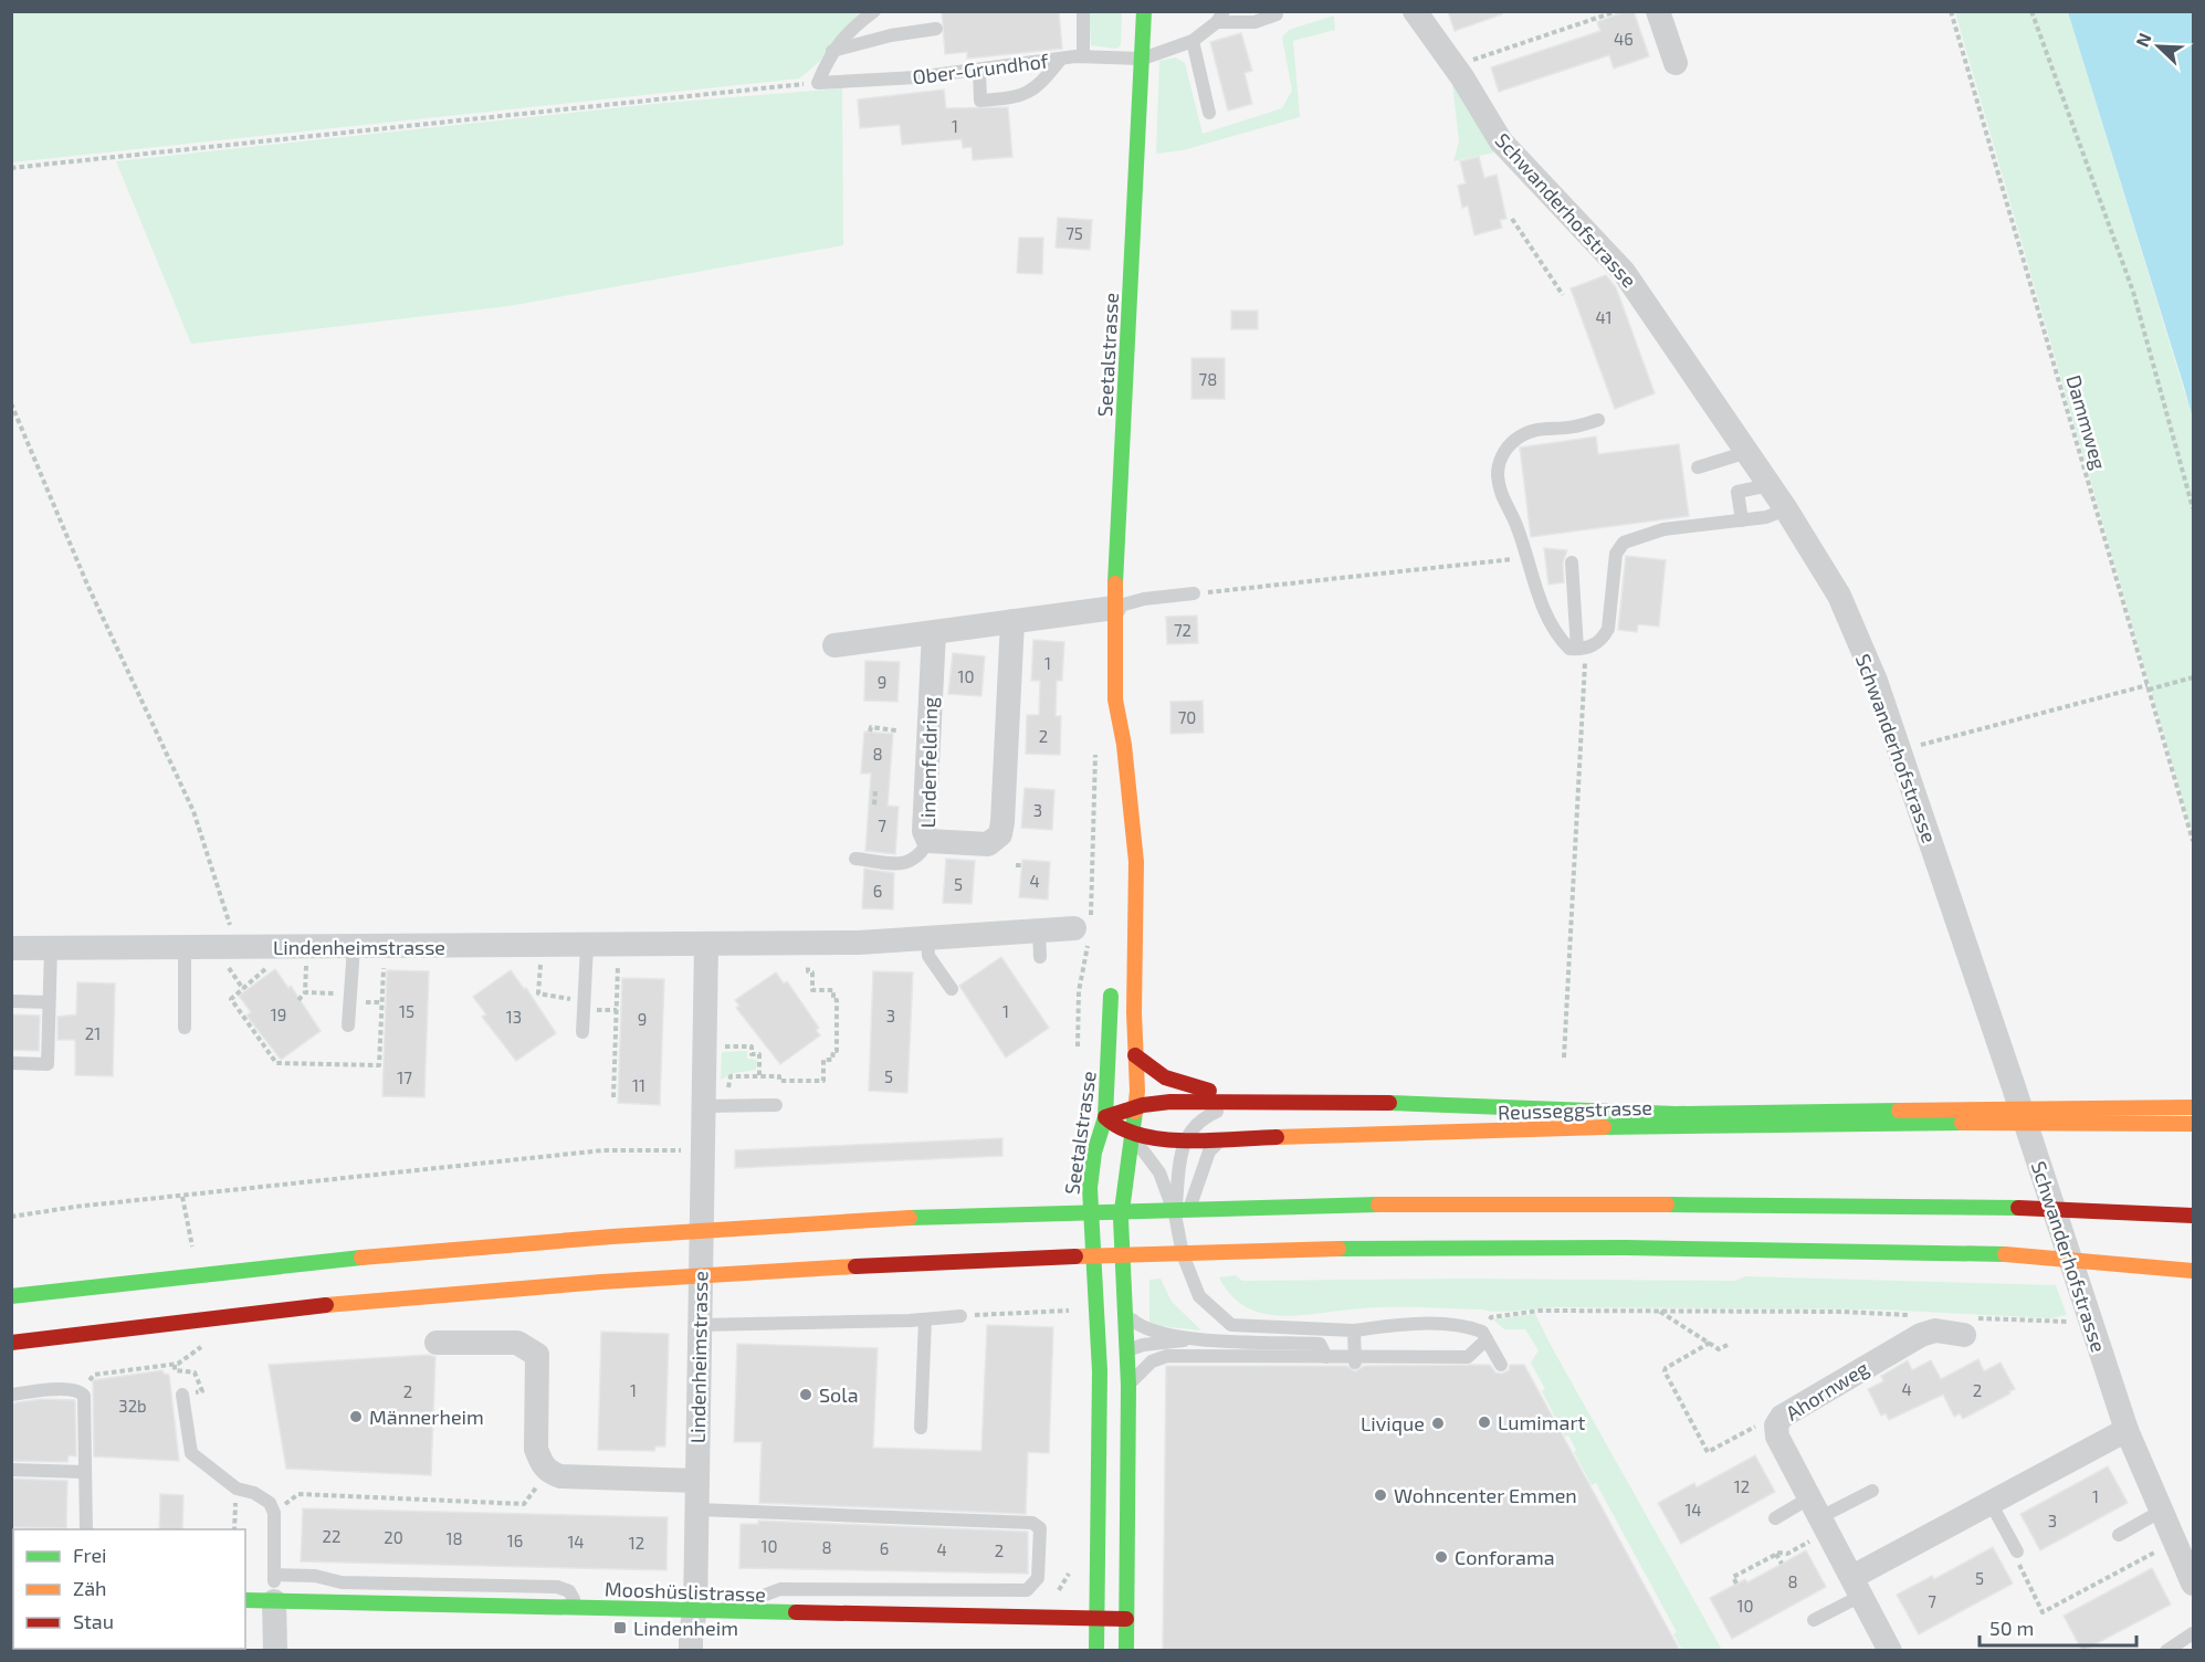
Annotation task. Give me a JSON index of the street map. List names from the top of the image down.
{
  "streets": {
    "main road": ["Seetalstrasse", "Reusseggstrasse", "Mooshüslistrasse"],
    "street": [
      "Schwanderhofstrasse",
      "Lindenfeldring",
      "Lindenheimstrasse",
      "Ahornweg"
    ],
    "lane": ["Ober-Grundhof"],
    "path": ["Dammweg"]
  },
  "crossings": [
    ["Ober-Grundhof", "Seetalstrasse"],
    ["Seetalstrasse", "Reusseggstrasse"],
    ["Seetalstrasse", "Mooshüslistrasse"],
    ["Lindenheimstrasse", "Mooshüslistrasse"]
  ],
  "places": {
    "other": [
      "Sola",
      "Männerheim",
      "Lumimart",
      "Livique",
      "Wohncenter Emmen",
      "Conforama"
    ],
    "transit": ["Lindenheim"]
  },
  "house_numbers": [
    "46",
    "1",
    "75",
    "41",
    "78",
    "72",
    "1",
    "10",
    "9",
    "70",
    "2",
    "8",
    "3",
    "7",
    "4",
    "5",
    "6",
    "15",
    "1",
    "19",
    "3",
    "13",
    "9",
    "21",
    "5",
    "17",
    "11",
    "4",
    "1",
    "2",
    "2",
    "32b",
    "12",
    "1",
    "14",
    "3",
    "22",
    "20",
    "18",
    "16",
    "14",
    "12",
    "10",
    "8",
    "6",
    "4",
    "2",
    "5",
    "8",
    "7",
    "10"
  ],
  "legend": ["Frei", "Zäh", "Stau"],
  "scale_bar": "50 m",
  "north": "top left"
}
